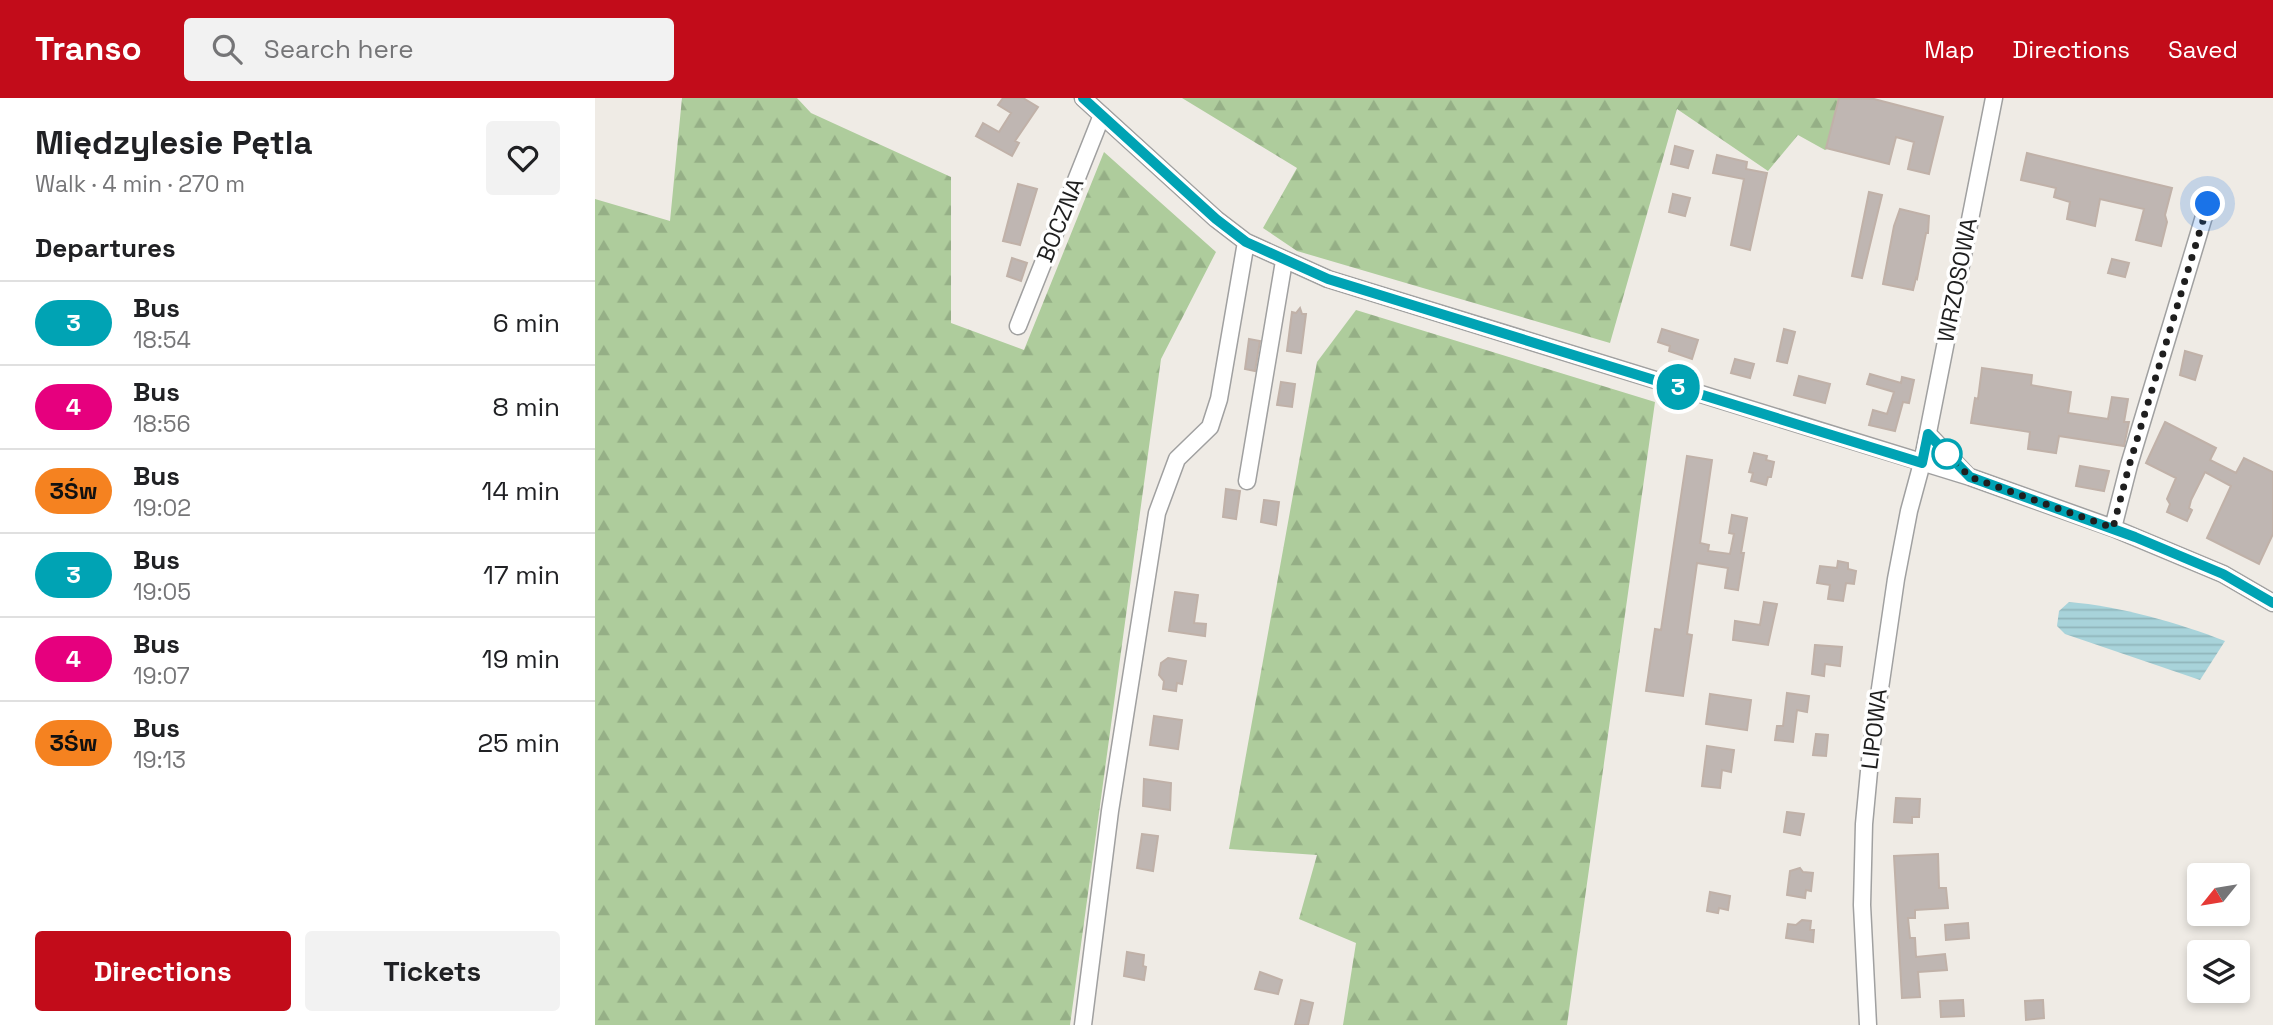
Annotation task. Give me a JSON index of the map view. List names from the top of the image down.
{
  "streets": {
    "street": ["BOCZNA", "WRZOSOWA", "LIPOWA"]
  },
  "crossings": [
    ["WRZOSOWA", "LIPOWA"]
  ],
  "lines": ["bus line 3"],
  "north": "bottom left",
  "page": {
    "header": "Transo",
    "search": "Search here",
    "nav": ["Map", "Directions", "Saved"],
    "heading": [
      ["Międzylesie Pętla", "Walk · 4 min · 270 m"],
      "Departures"
    ],
    "on_map": "3",
    "list": [
      {
        "mark": "3",
        "name": "Bus",
        "note": "18:54",
        "value": "6 min"
      },
      {
        "mark": "4",
        "name": "Bus",
        "note": "18:56",
        "value": "8 min"
      },
      {
        "mark": "3Św",
        "name": "Bus",
        "note": "19:02",
        "value": "14 min"
      },
      {
        "mark": "3",
        "name": "Bus",
        "note": "19:05",
        "value": "17 min"
      },
      {
        "mark": "4",
        "name": "Bus",
        "note": "19:07",
        "value": "19 min"
      },
      {
        "mark": "3Św",
        "name": "Bus",
        "note": "19:13",
        "value": "25 min"
      }
    ],
    "buttons": ["Directions", "Tickets"]
  }
}
